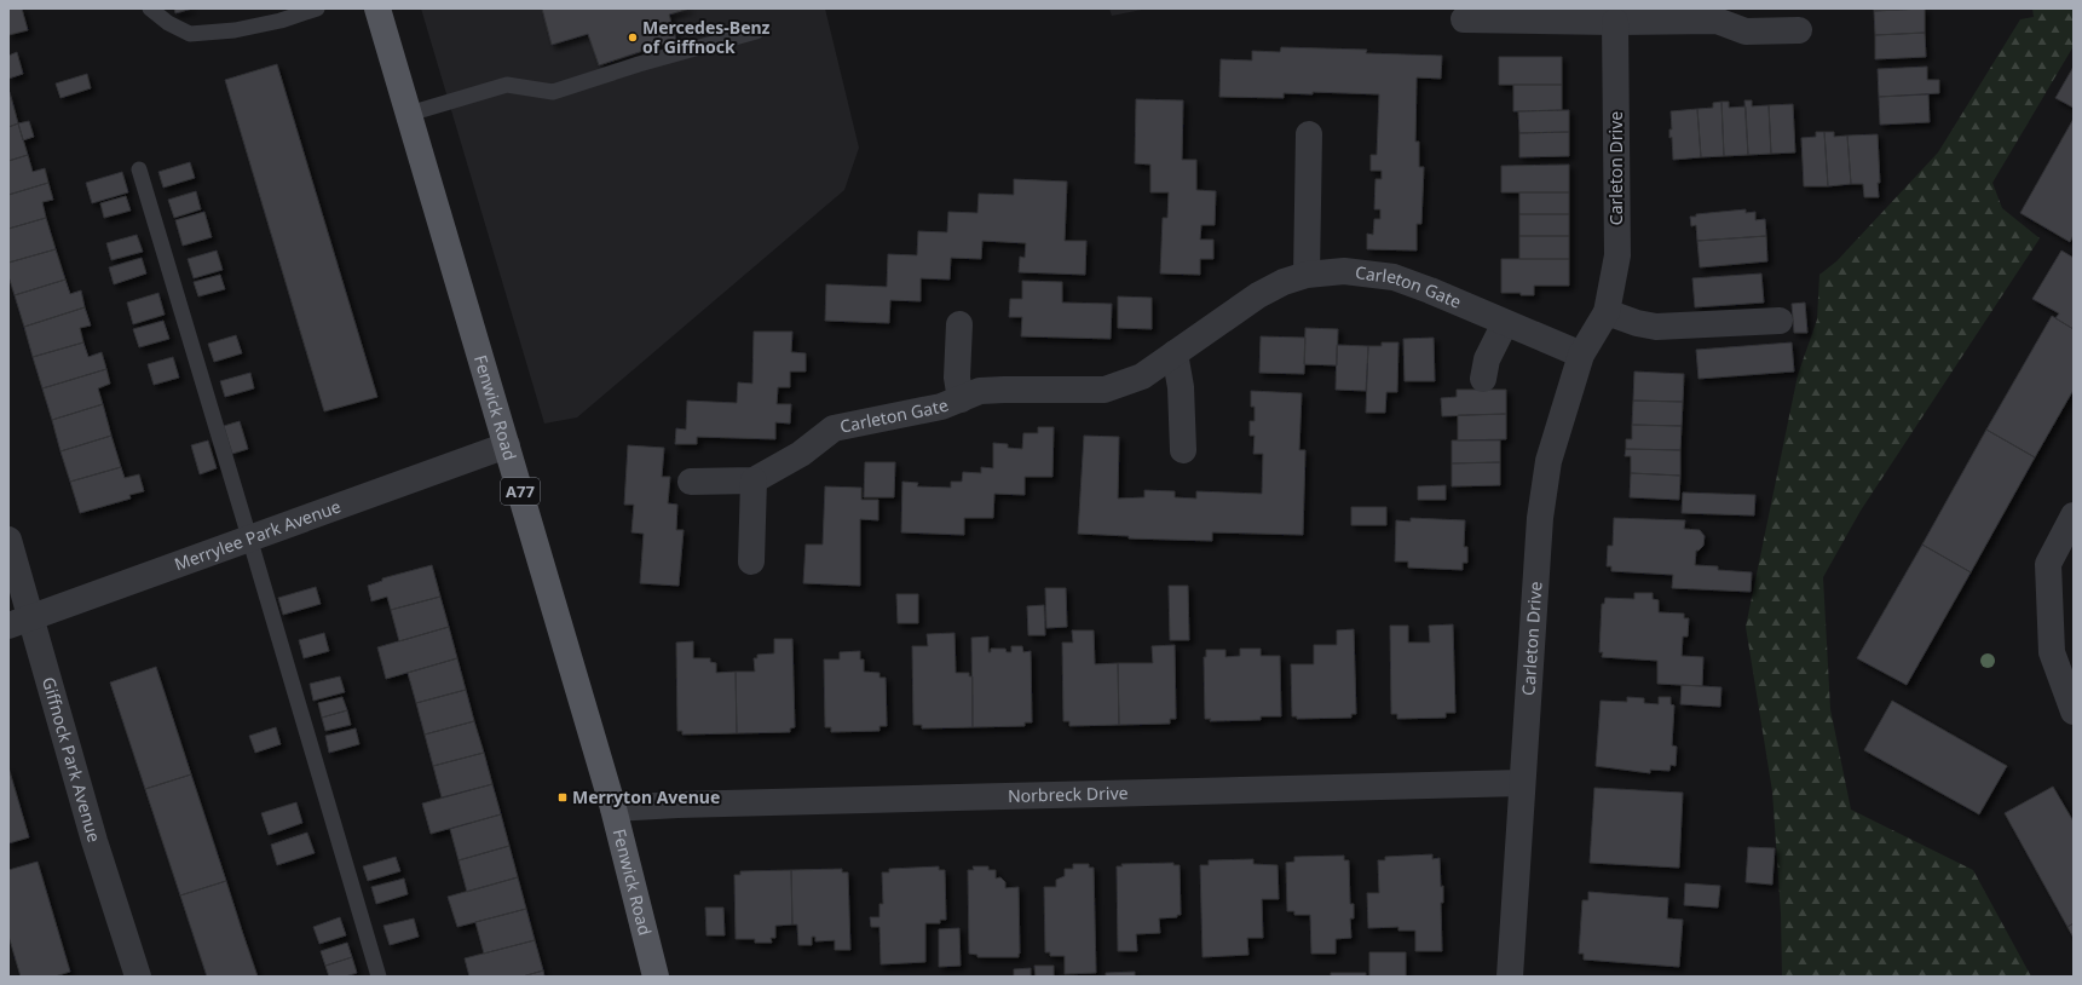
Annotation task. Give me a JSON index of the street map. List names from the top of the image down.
{
  "streets": {
    "main road": ["Fenwick Road", "A77"],
    "street": [
      "Carleton Drive",
      "Carleton Gate",
      "Merrylee Park Avenue",
      "Giffnock Park Avenue",
      "Norbreck Drive"
    ]
  },
  "crossings": [
    ["Carleton Drive", "Carleton Gate"],
    ["Carleton Drive", "Norbreck Drive"],
    ["Fenwick Road", "Merrylee Park Avenue"],
    ["Fenwick Road", "Norbreck Drive"],
    ["Merrylee Park Avenue", "Giffnock Park Avenue"]
  ],
  "places": {
    "other": ["Mercedes-Benz of Giffnock"],
    "transit": ["Merryton Avenue"]
  }
}
